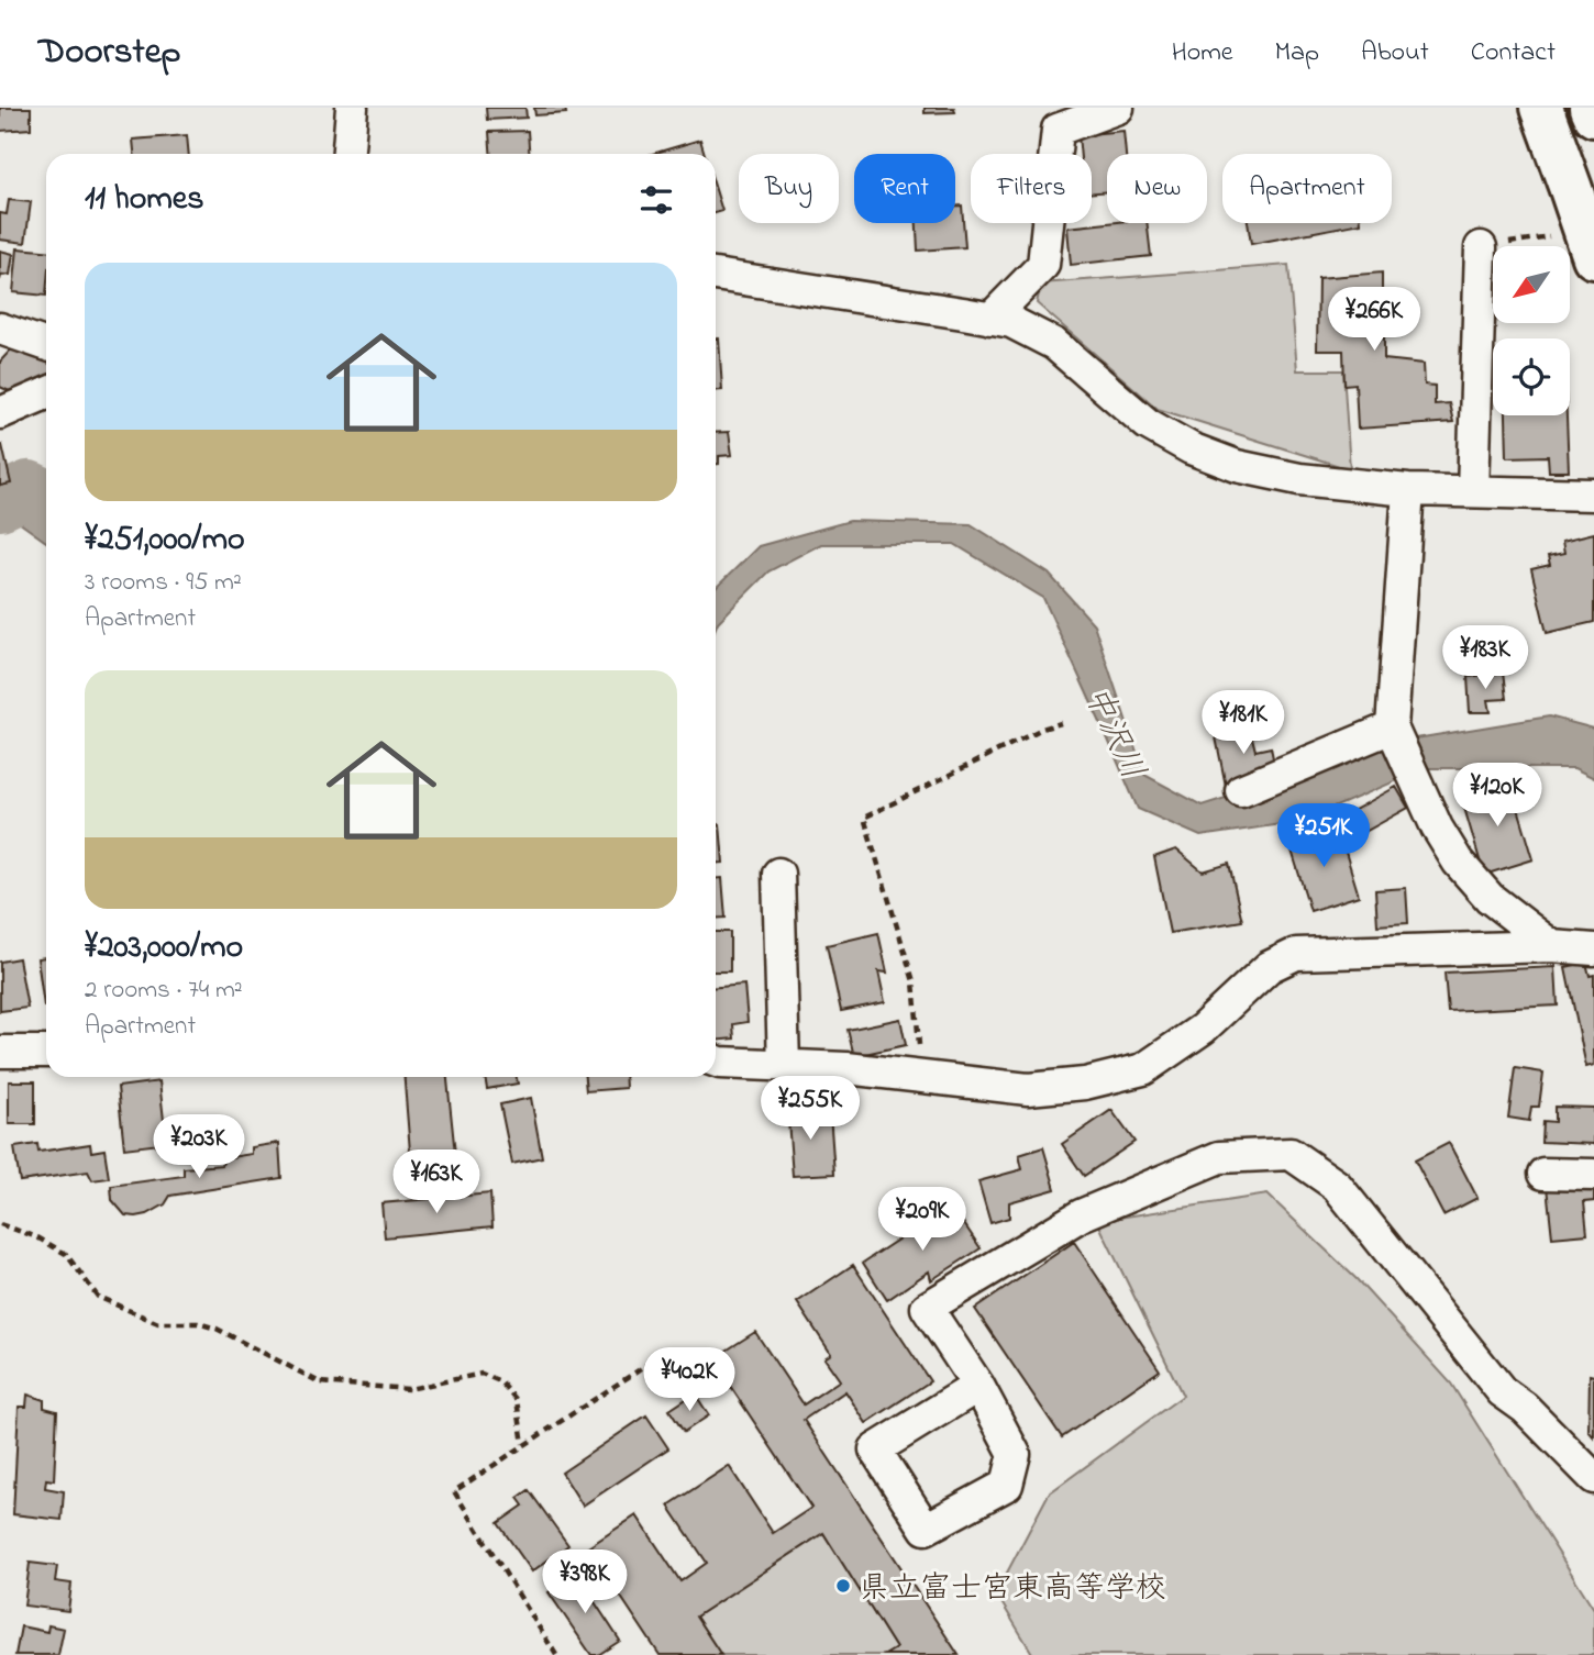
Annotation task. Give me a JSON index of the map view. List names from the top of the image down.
{
  "water": ["中沢川"],
  "places": ["県立富士宮東高等学校"],
  "north": "bottom left",
  "page": {
    "header": "Doorstep",
    "nav": [
      "Home",
      "Map",
      "About",
      "Contact"
    ],
    "chip": [
      "Buy",
      "Rent",
      "Filters",
      "New",
      "Apartment"
    ],
    "heading": "11 homes",
    "list": [
      {
        "name": "¥251,000/mo",
        "note": "3 rooms · 95 m² · Apartment"
      },
      {
        "name": "¥203,000/mo",
        "note": "2 rooms · 74 m² · Apartment"
      }
    ],
    "price": [
      "¥266K",
      "¥183K",
      "¥181K",
      "¥120K",
      "¥251K",
      "¥255K",
      "¥203K",
      "¥163K",
      "¥209K",
      "¥402K",
      "¥398K"
    ]
  }
}
